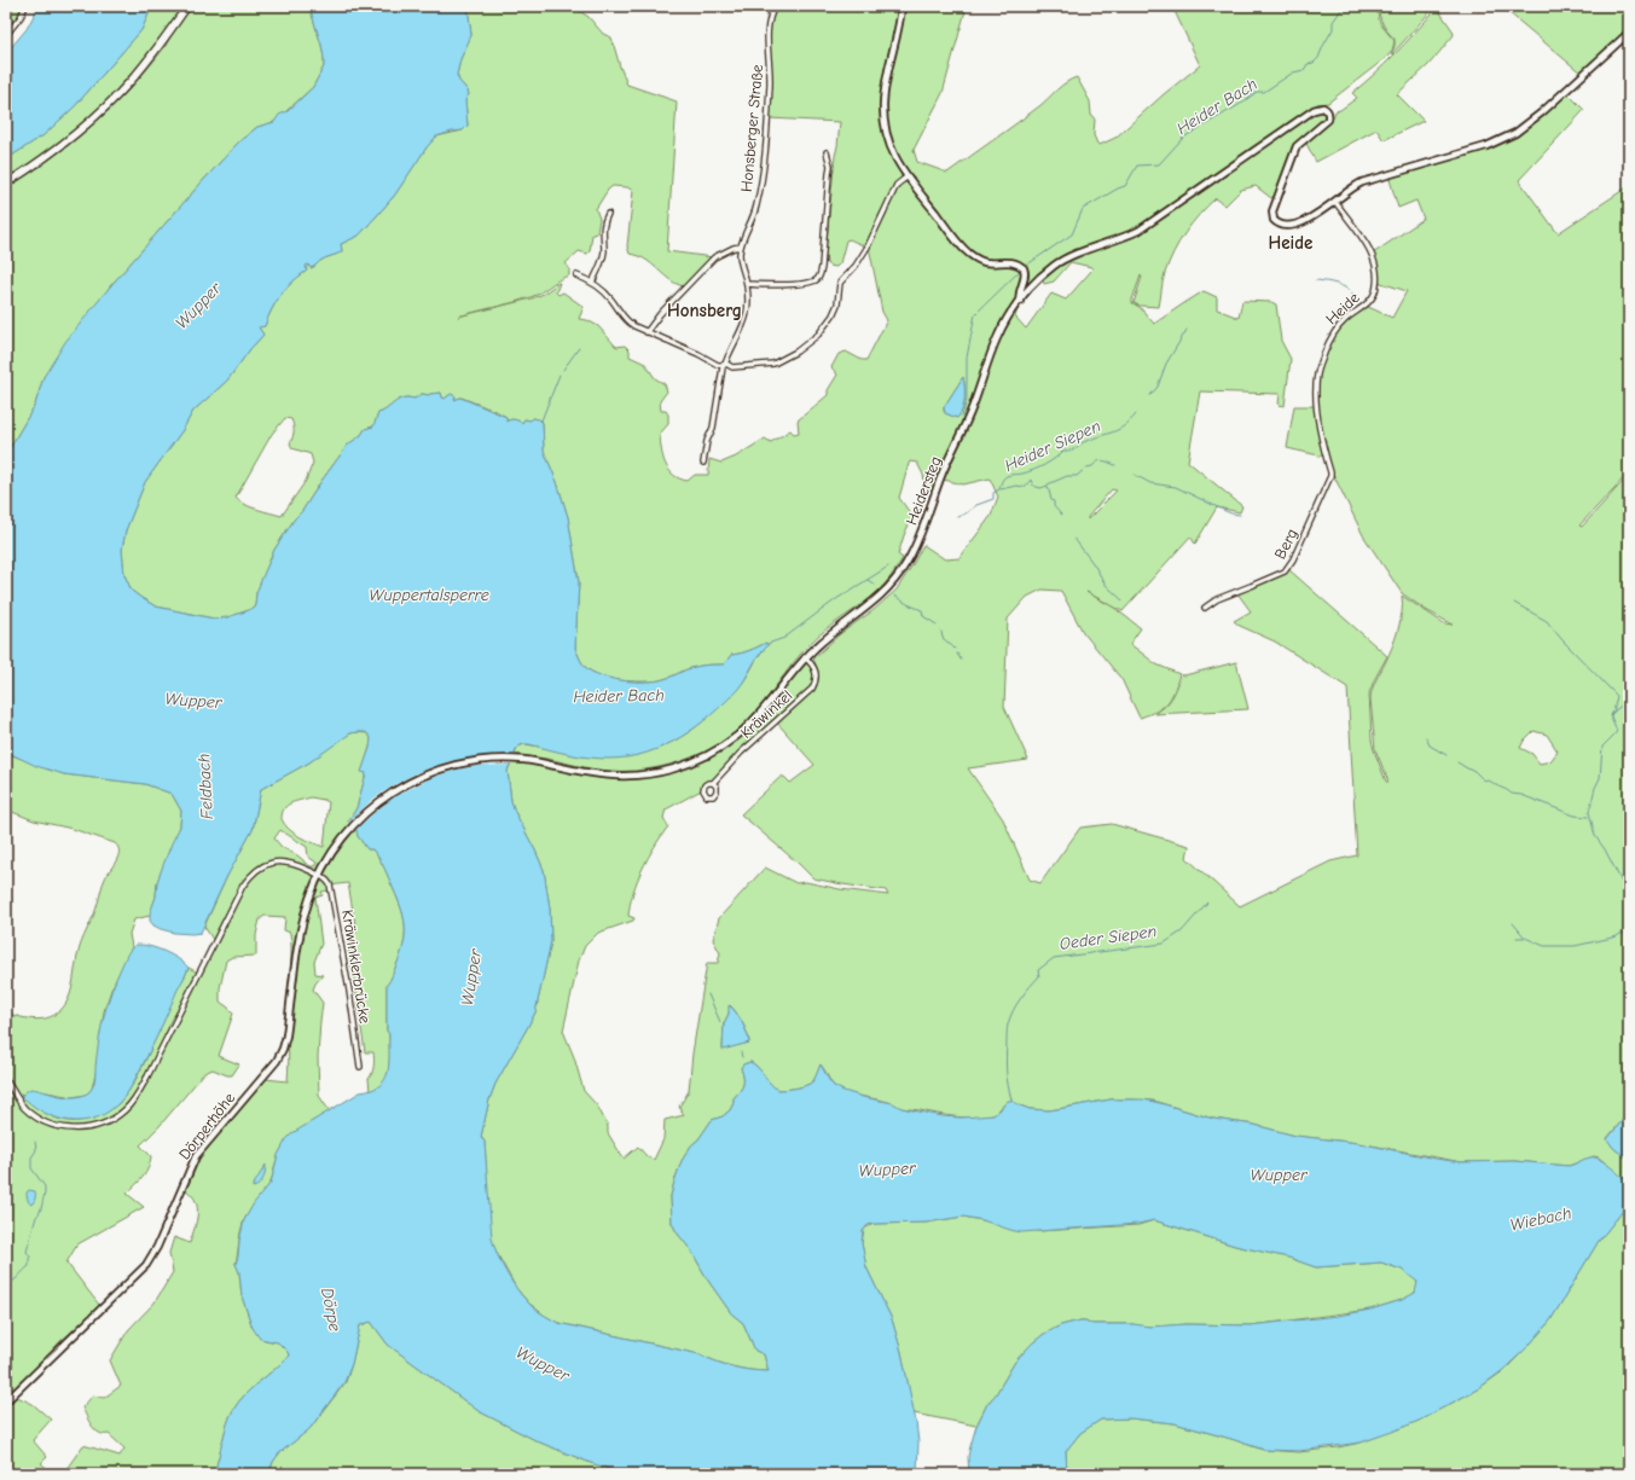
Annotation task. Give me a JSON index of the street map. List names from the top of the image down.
{
  "streets": {
    "main road": ["Heidersteg", "Dörperhöhe"],
    "street": [
      "Honsberger Straße",
      "Heide",
      "Berg",
      "Kräwinkel",
      "Kräwinklerbrücke"
    ]
  },
  "crossings": [
    ["Heide", "Heidersteg"],
    ["Heide", "Berg"],
    ["Heidersteg", "Kräwinkel"],
    ["Heidersteg", "Dörperhöhe"],
    ["Kräwinklerbrücke", "Dörperhöhe"]
  ],
  "districts": ["Heide", "Honsberg"],
  "water": [
    "Heider Bach",
    "Wupper",
    "Heider Siepen",
    "Wuppertalsperre",
    "Feldbach",
    "Oeder Siepen",
    "Wiebach",
    "Dörpe"
  ]
}
